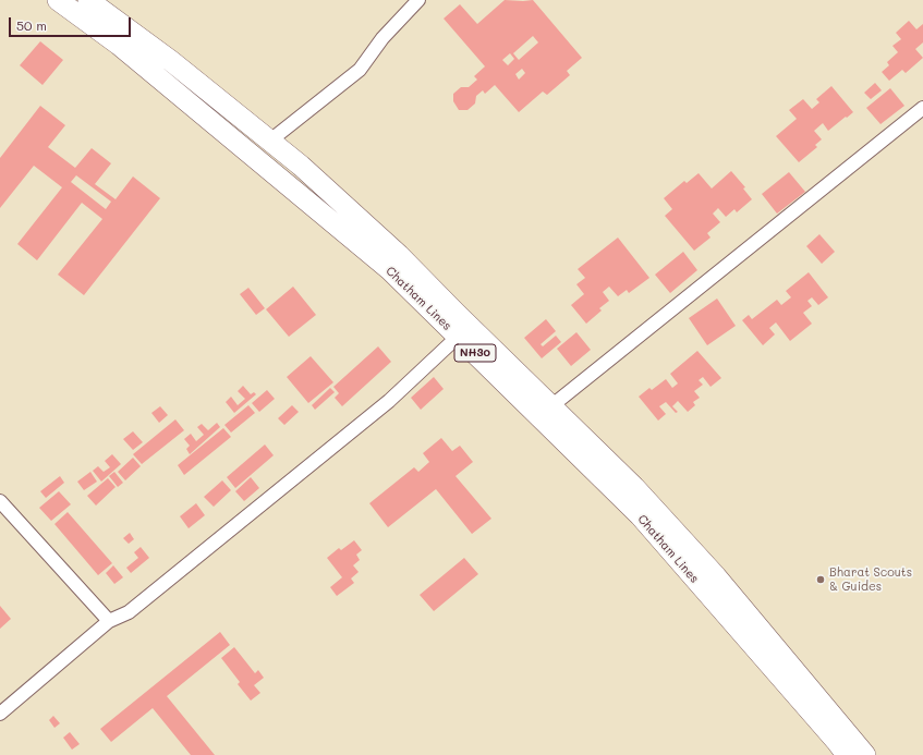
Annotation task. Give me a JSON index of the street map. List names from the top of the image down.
{
  "streets": {
    "highway": ["Chatham Lines", "NH30"]
  },
  "places": ["Bharat Scouts & Guides"],
  "scale_bar": "50 m"
}
